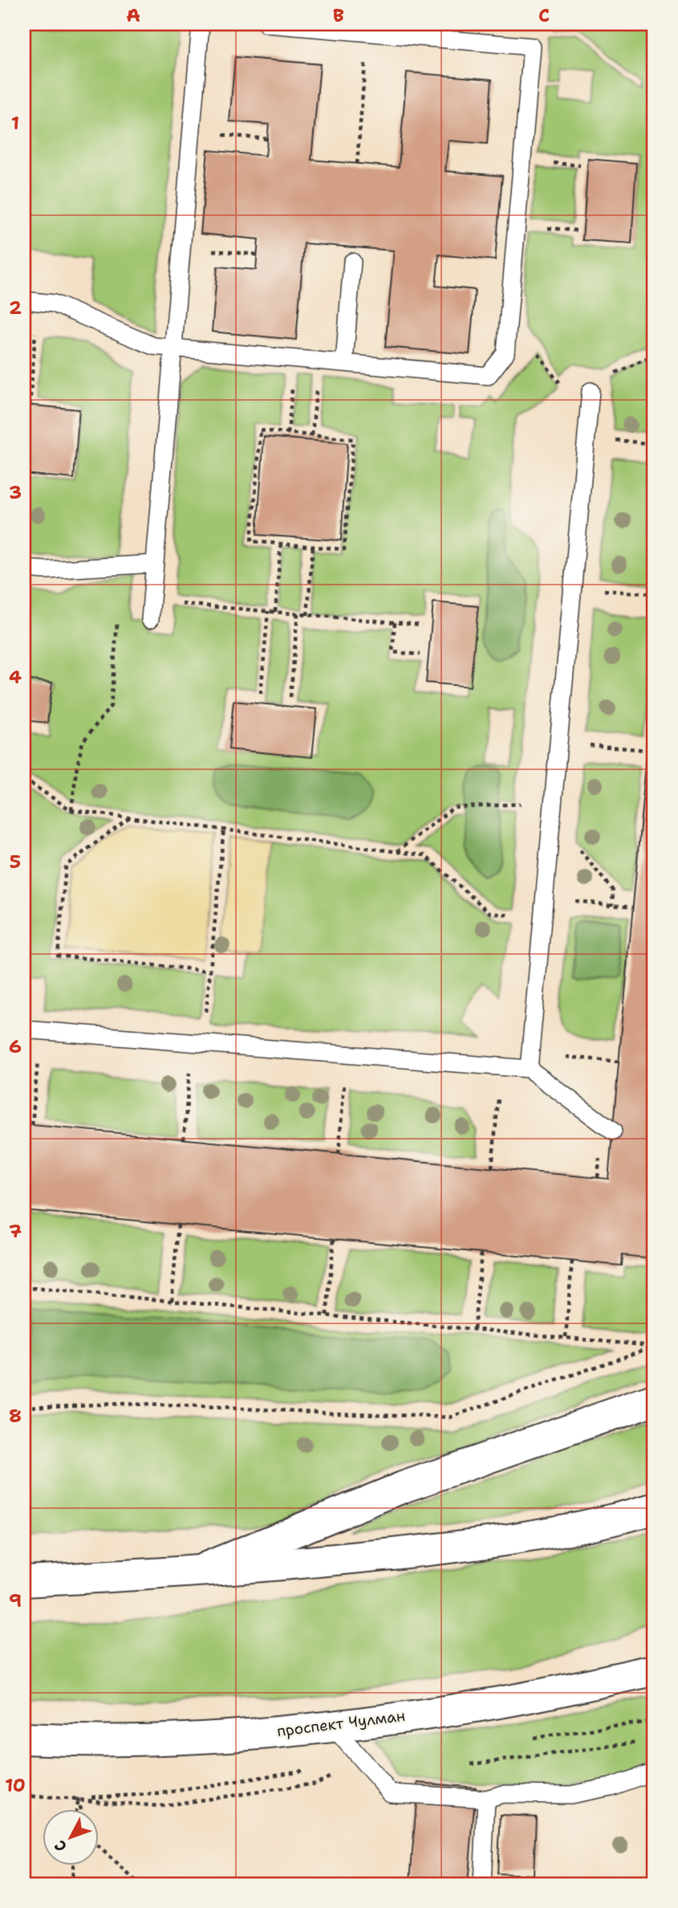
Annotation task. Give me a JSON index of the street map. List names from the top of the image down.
{
  "streets": {
    "main road": ["проспект Чулман"]
  },
  "north": "bottom left",
  "grid": {
    "columns": ["A", "B", "C"],
    "rows": [
      "1",
      "2",
      "3",
      "4",
      "5",
      "6",
      "7",
      "8",
      "9",
      "10"
    ]
  }
}
